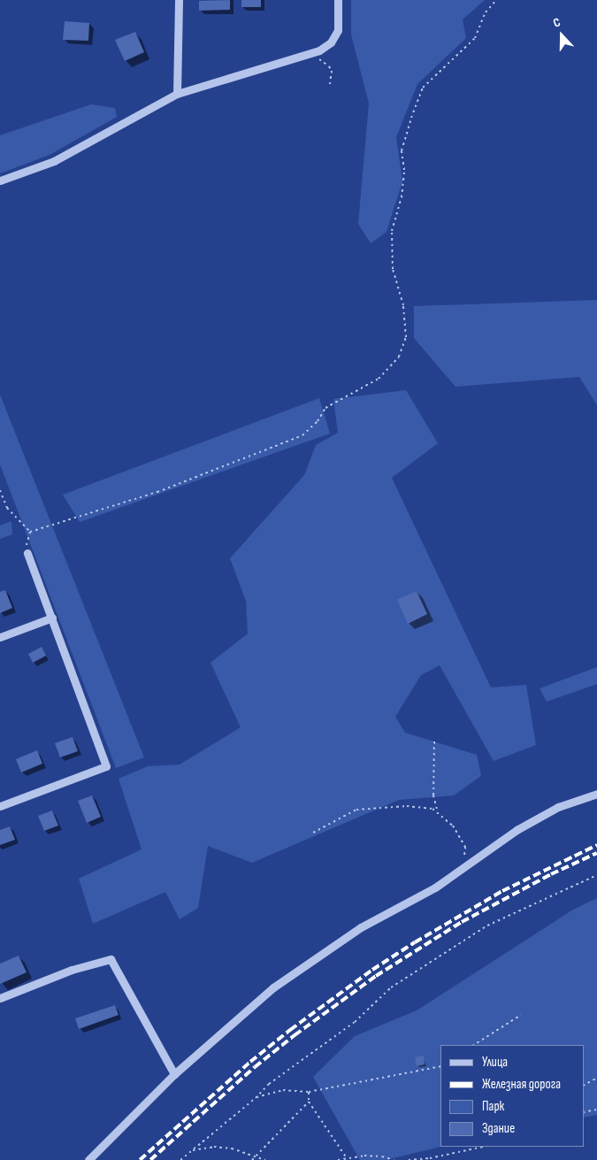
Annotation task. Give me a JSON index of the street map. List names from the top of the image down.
{
  "legend": [
    "Улица",
    "Железная дорога",
    "Парк",
    "Здание"
  ],
  "north": "top"
}
